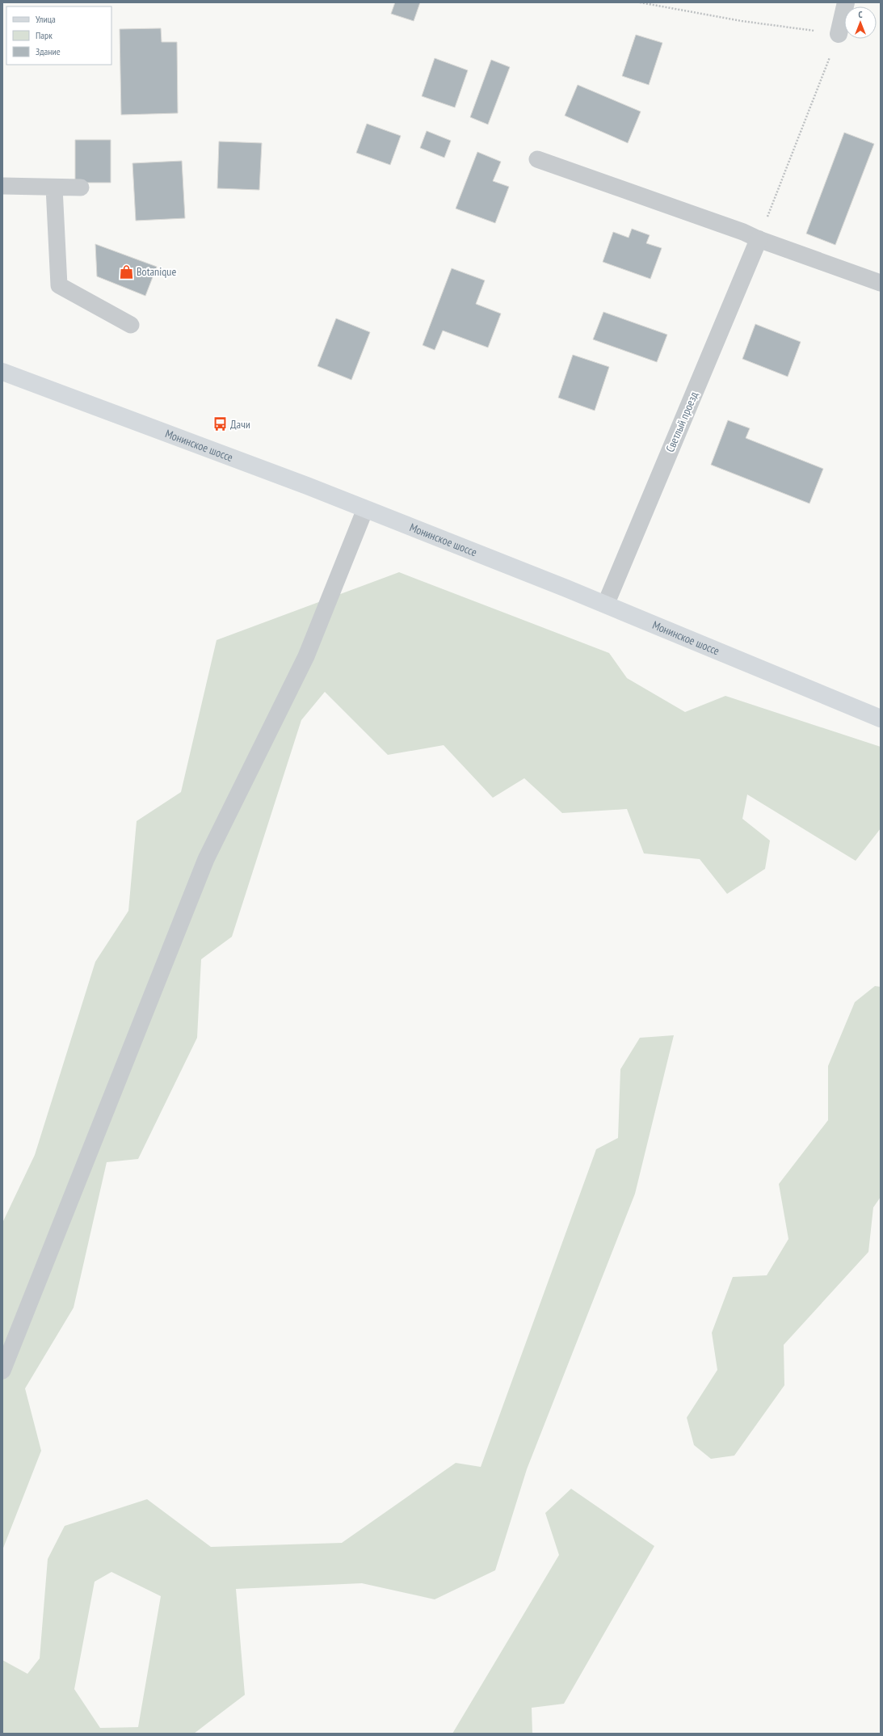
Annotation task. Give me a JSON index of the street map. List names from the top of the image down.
{
  "streets": {
    "main road": ["Монинское шоссе"],
    "street": ["Светлый проезд"]
  },
  "crossings": [
    ["Светлый проезд", "Монинское шоссе"]
  ],
  "places": {
    "shop": ["Botanique"],
    "bus stop": ["Дачи"]
  },
  "legend": ["Улица", "Парк", "Здание"],
  "north": "top"
}
